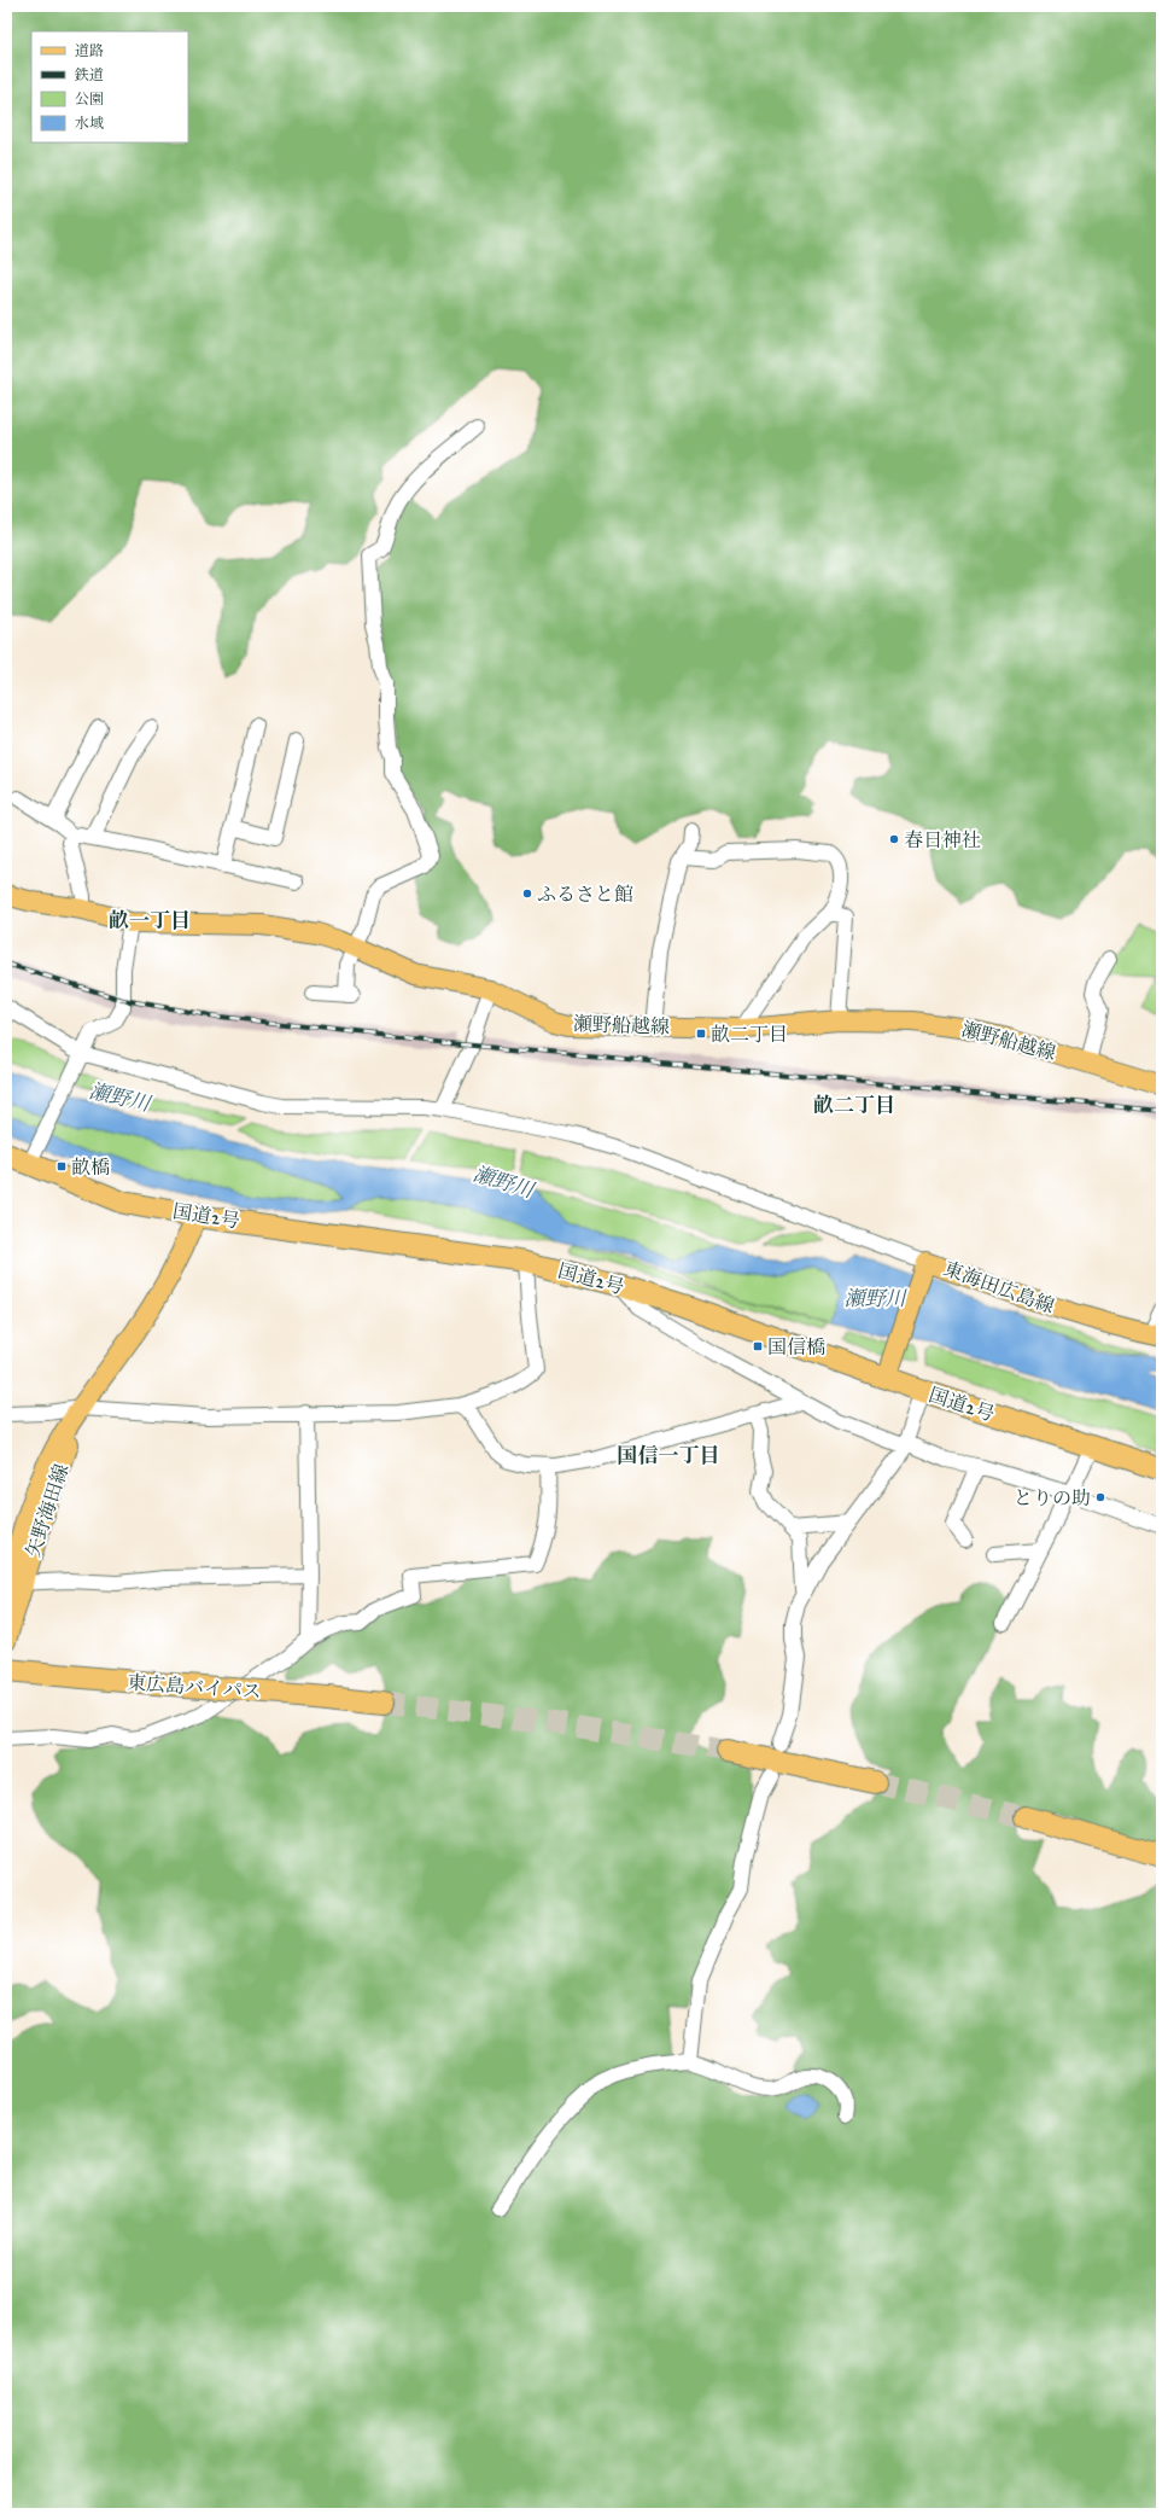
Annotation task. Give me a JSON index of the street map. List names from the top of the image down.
{
  "streets": {
    "highway": ["国道2号", "東広島バイパス"],
    "main road": ["瀬野船越線", "東海田広島線", "矢野海田線"]
  },
  "crossings": [
    ["国道2号", "東海田広島線"],
    ["国道2号", "矢野海田線"]
  ],
  "districts": ["畝一丁目", "畝二丁目", "国信一丁目"],
  "water": ["瀬野川"],
  "places": {
    "other": ["春日神社", "ふるさと館", "とりの助"],
    "transit": ["畝二丁目", "畝橋", "国信橋"]
  },
  "legend": [
    "道路",
    "鉄道",
    "公園",
    "水域"
  ]
}
